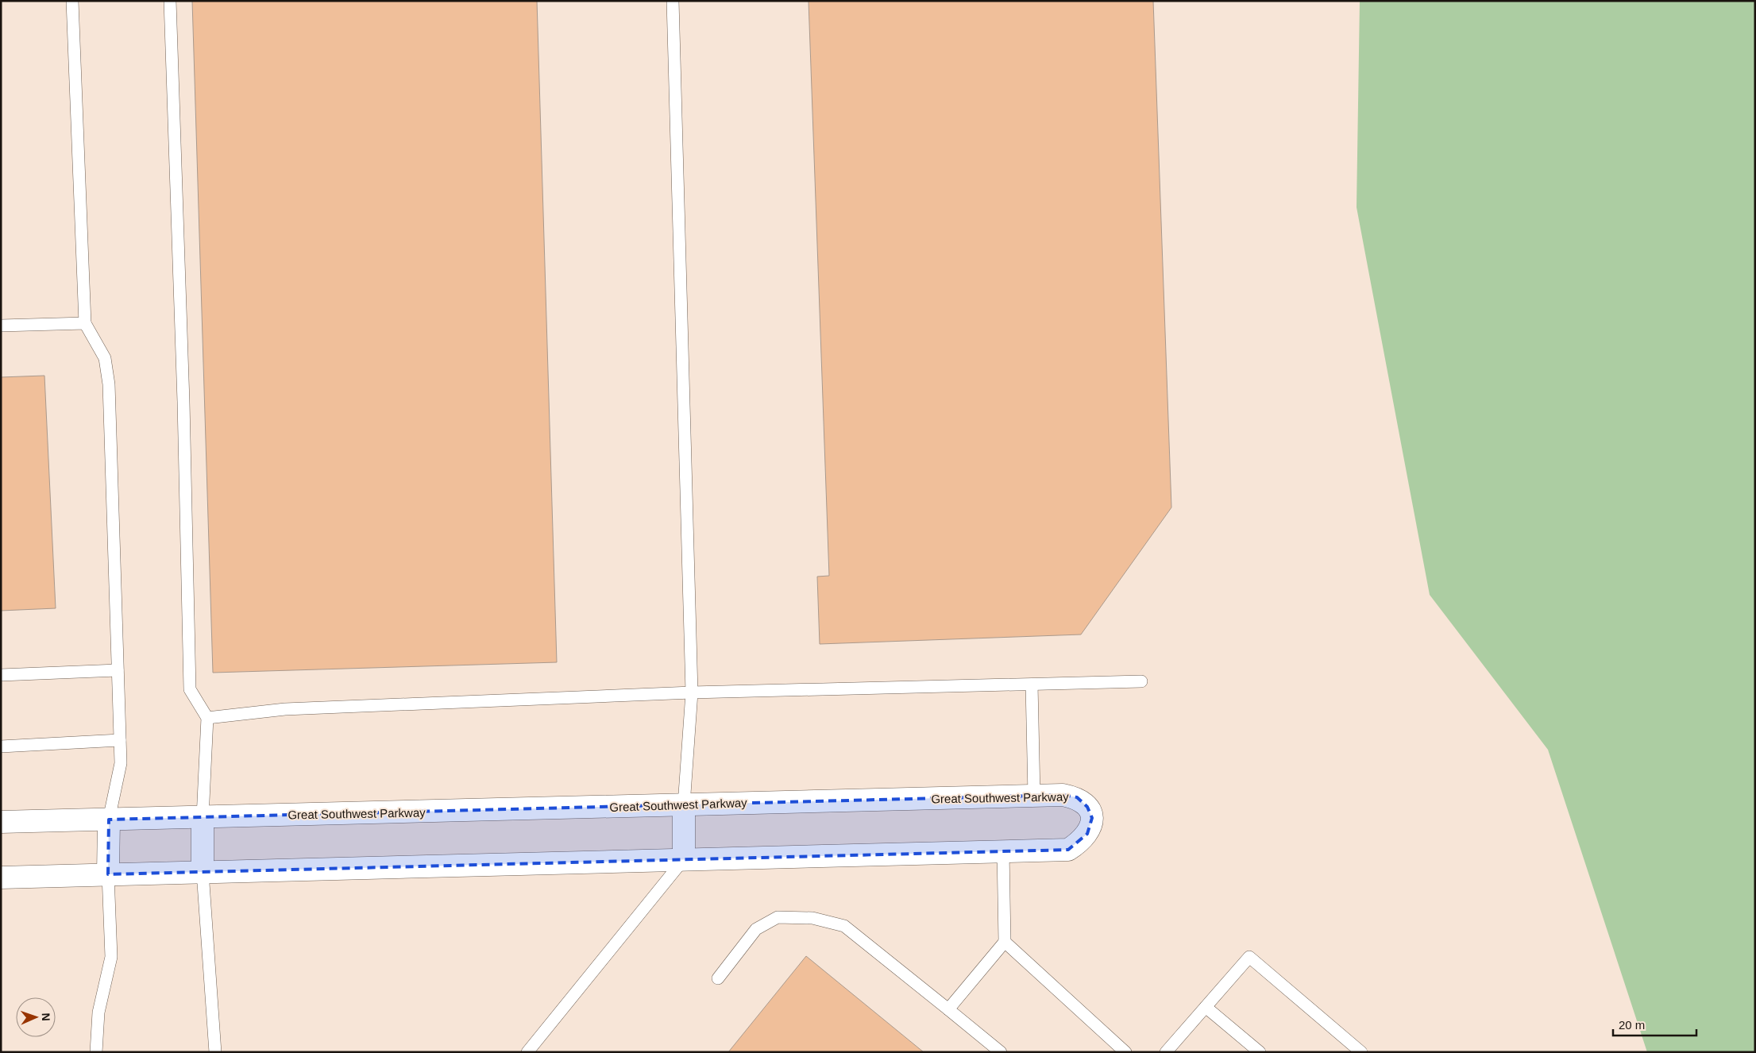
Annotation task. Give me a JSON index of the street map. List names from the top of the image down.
{
  "streets": {
    "street": ["Great Southwest Parkway"]
  },
  "scale_bar": "20 m",
  "north": "right"
}
